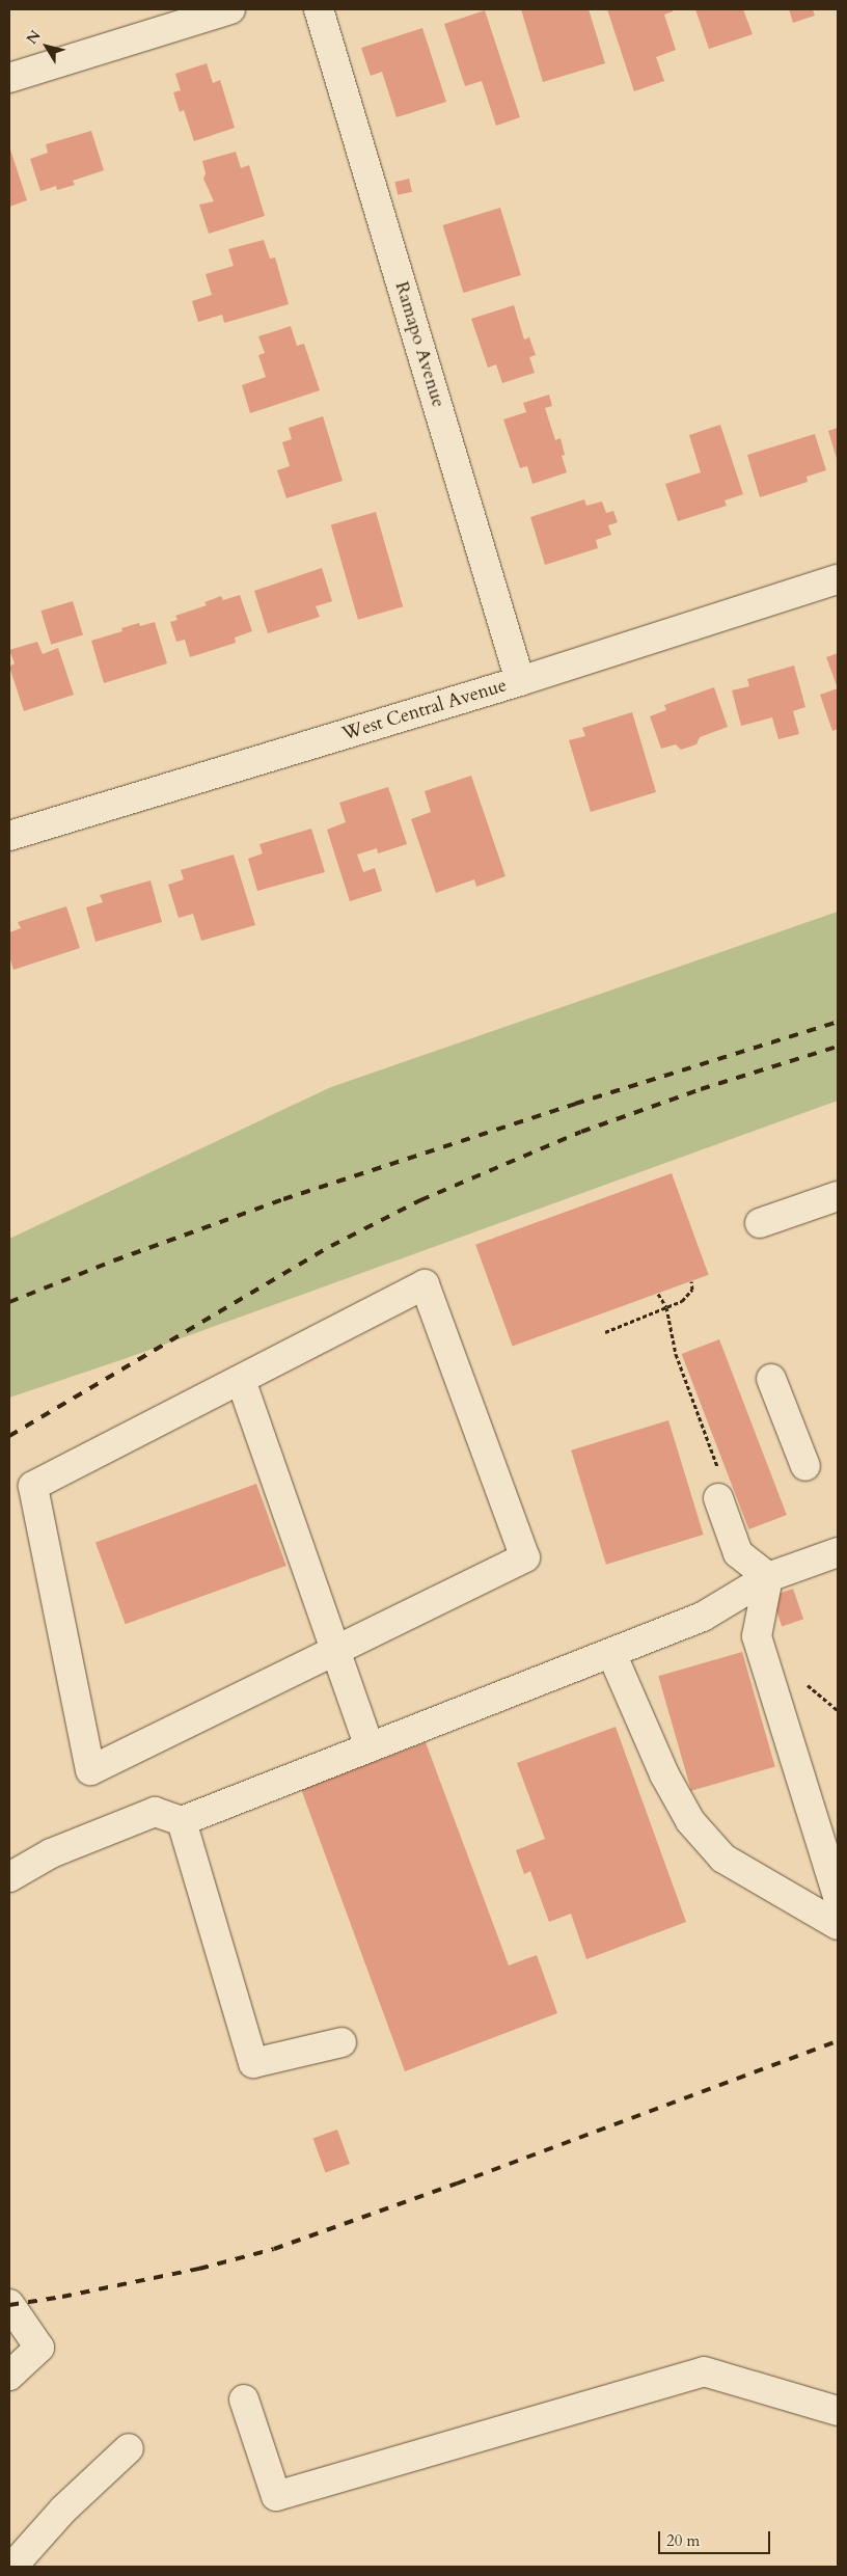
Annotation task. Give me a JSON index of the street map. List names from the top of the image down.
{
  "streets": {
    "street": ["Ramapo Avenue", "West Central Avenue"]
  },
  "crossings": [
    ["Ramapo Avenue", "West Central Avenue"]
  ],
  "scale_bar": "20 m",
  "north": "top left"
}
